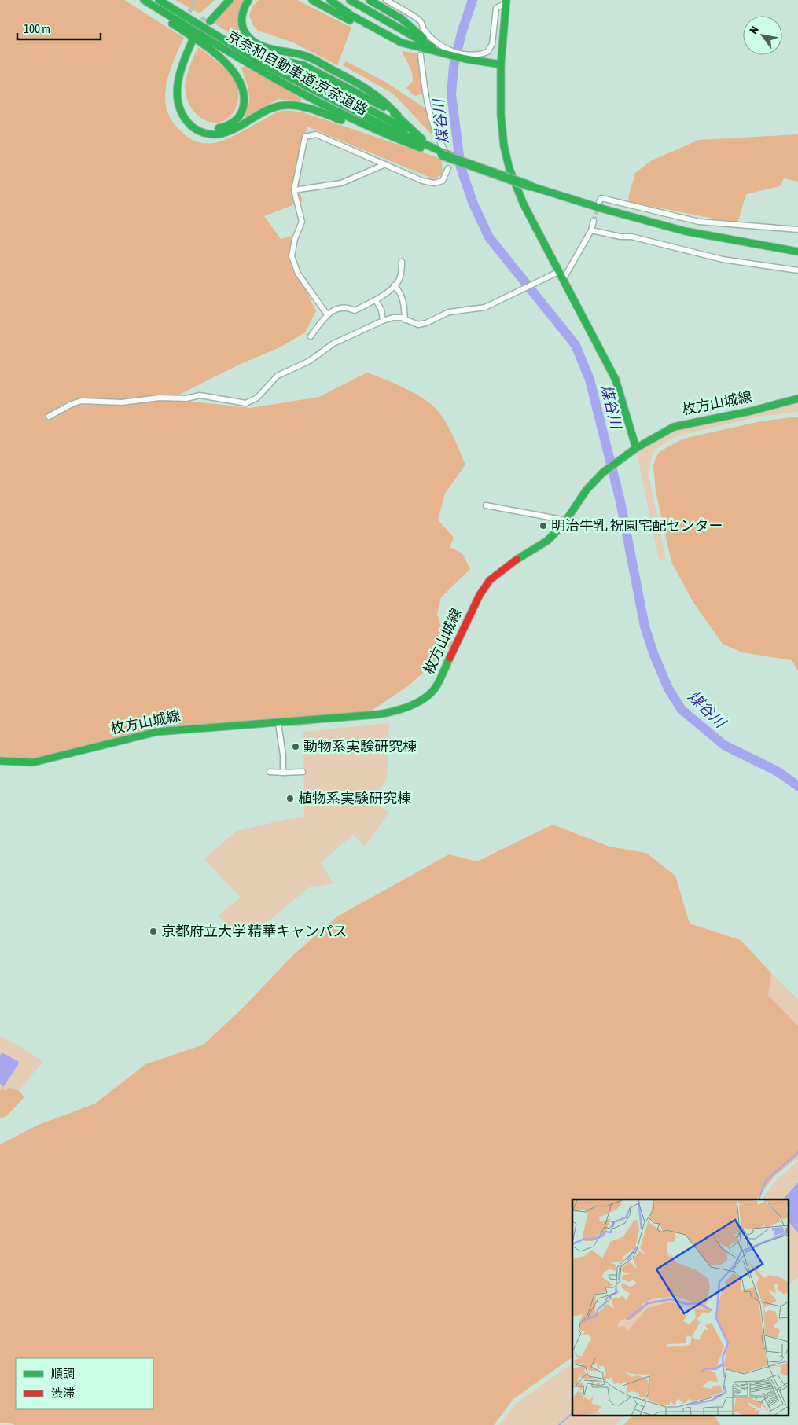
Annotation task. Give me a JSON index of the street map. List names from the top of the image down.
{
  "streets": {
    "main road": ["京奈和自動車道;京奈道路", "枚方山城線"]
  },
  "water": ["煤谷川"],
  "places": [
    "明治牛乳 祝園宅配センター",
    "動物系実験研究棟",
    "植物系実験研究棟",
    "京都府立大学 精華キャンパス"
  ],
  "legend": ["順調", "渋滞"],
  "scale_bar": "100 m",
  "north": "top left"
}
